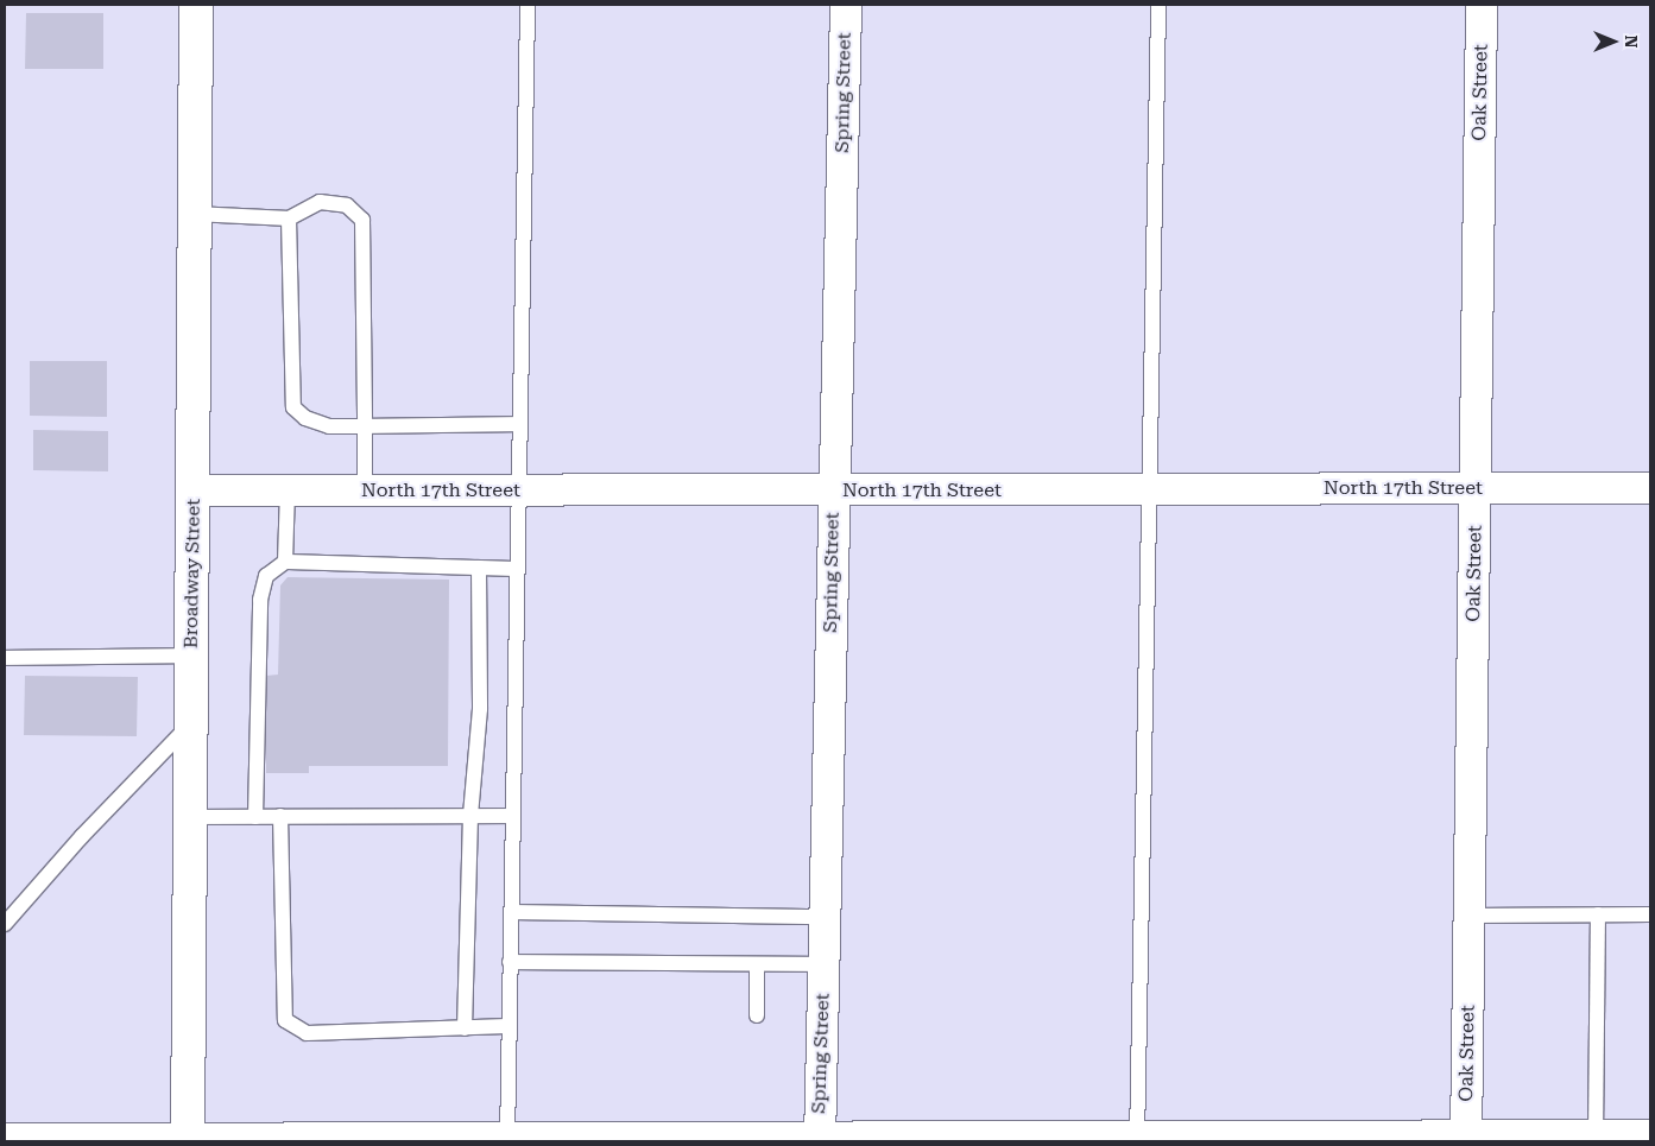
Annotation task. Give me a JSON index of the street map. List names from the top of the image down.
{
  "streets": {
    "street": [
      "Spring Street",
      "Oak Street",
      "North 17th Street",
      "Broadway Street"
    ]
  },
  "crossings": [
    ["Spring Street", "North 17th Street"],
    ["Oak Street", "North 17th Street"],
    ["North 17th Street", "Broadway Street"]
  ],
  "north": "right"
}
